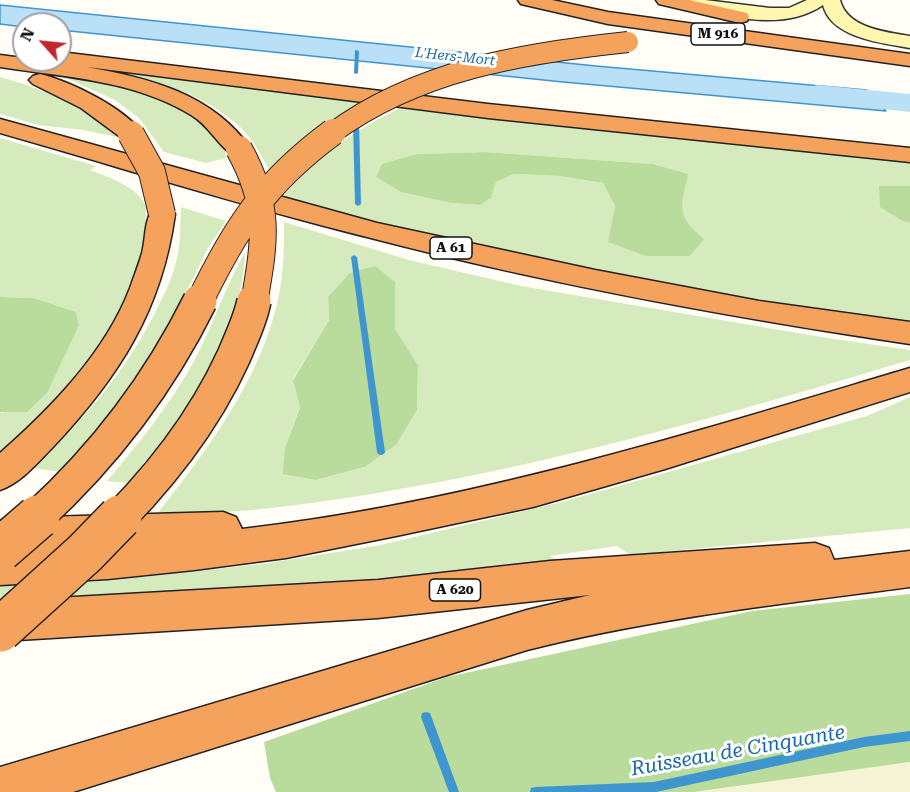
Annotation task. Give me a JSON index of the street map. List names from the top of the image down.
{
  "streets": {
    "highway": ["M 916", "A 61", "A 620"]
  },
  "water": ["L'Hers-Mort", "Ruisseau de Cinquante"],
  "north": "top left"
}
